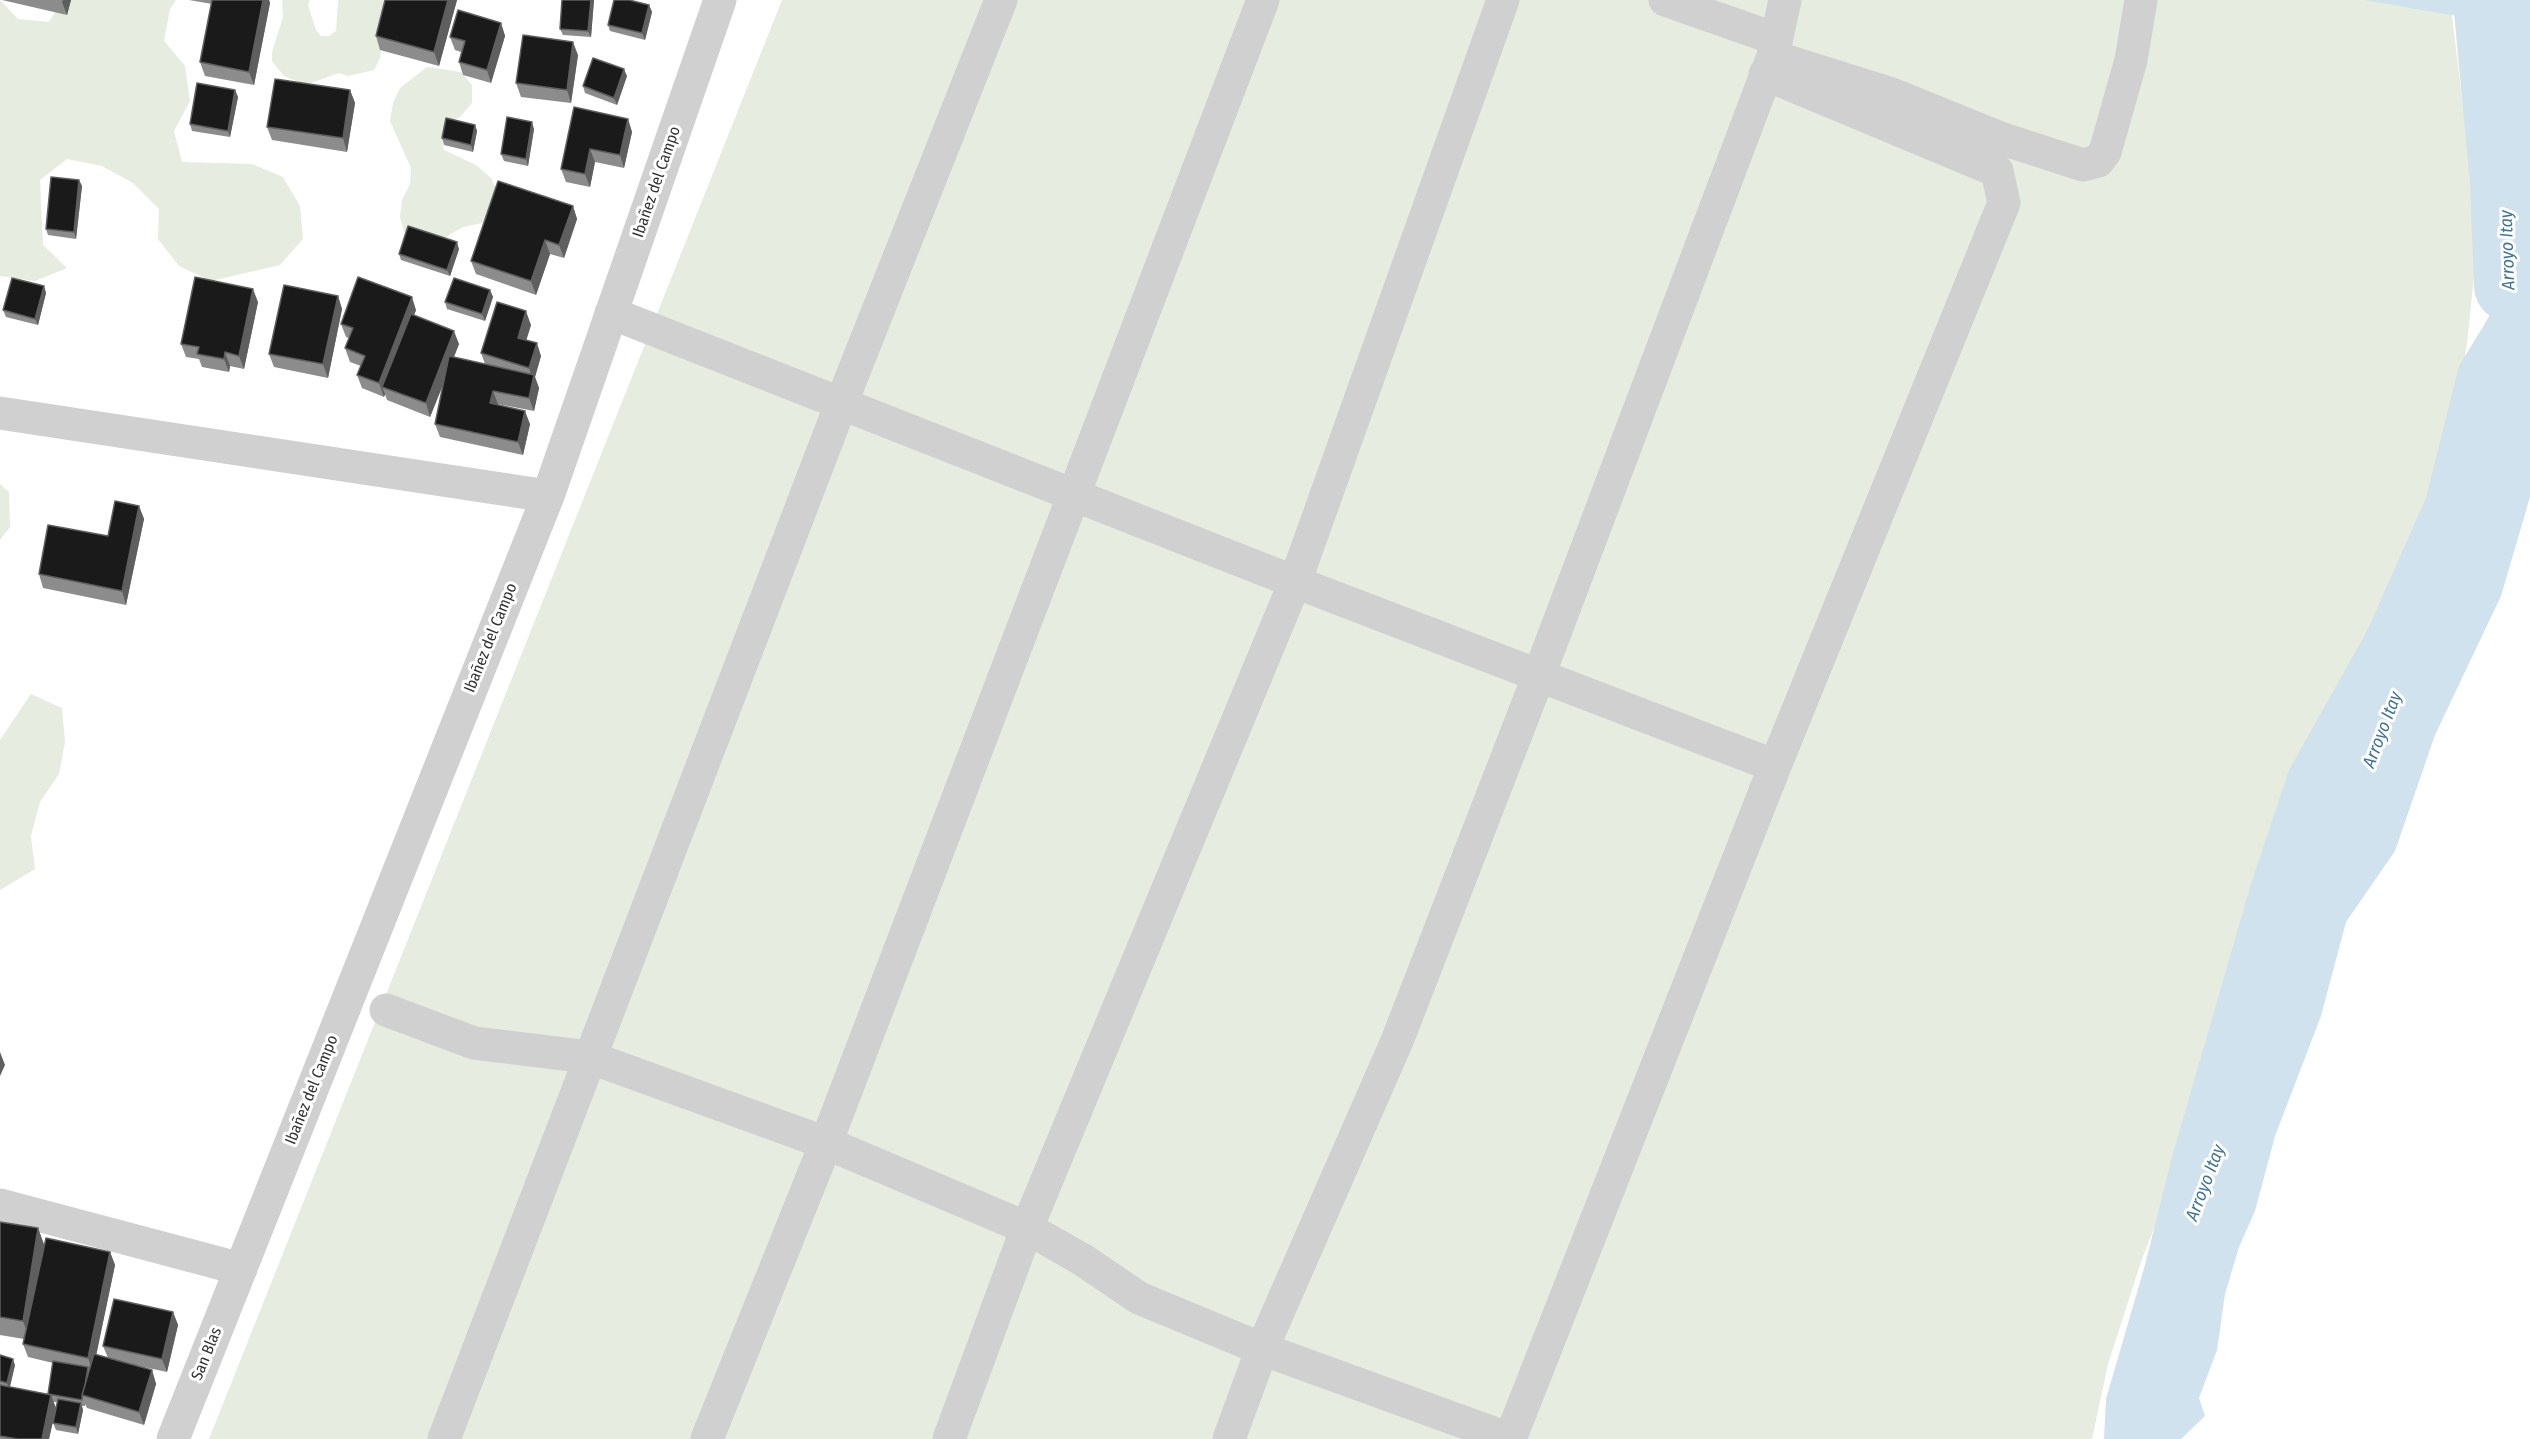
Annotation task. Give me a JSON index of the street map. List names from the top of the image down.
{
  "streets": {
    "street": ["Ibañez del Campo", "San Blas"]
  },
  "crossings": [
    ["Ibañez del Campo", "San Blas"]
  ],
  "water": ["Arroyo Itay"]
}
